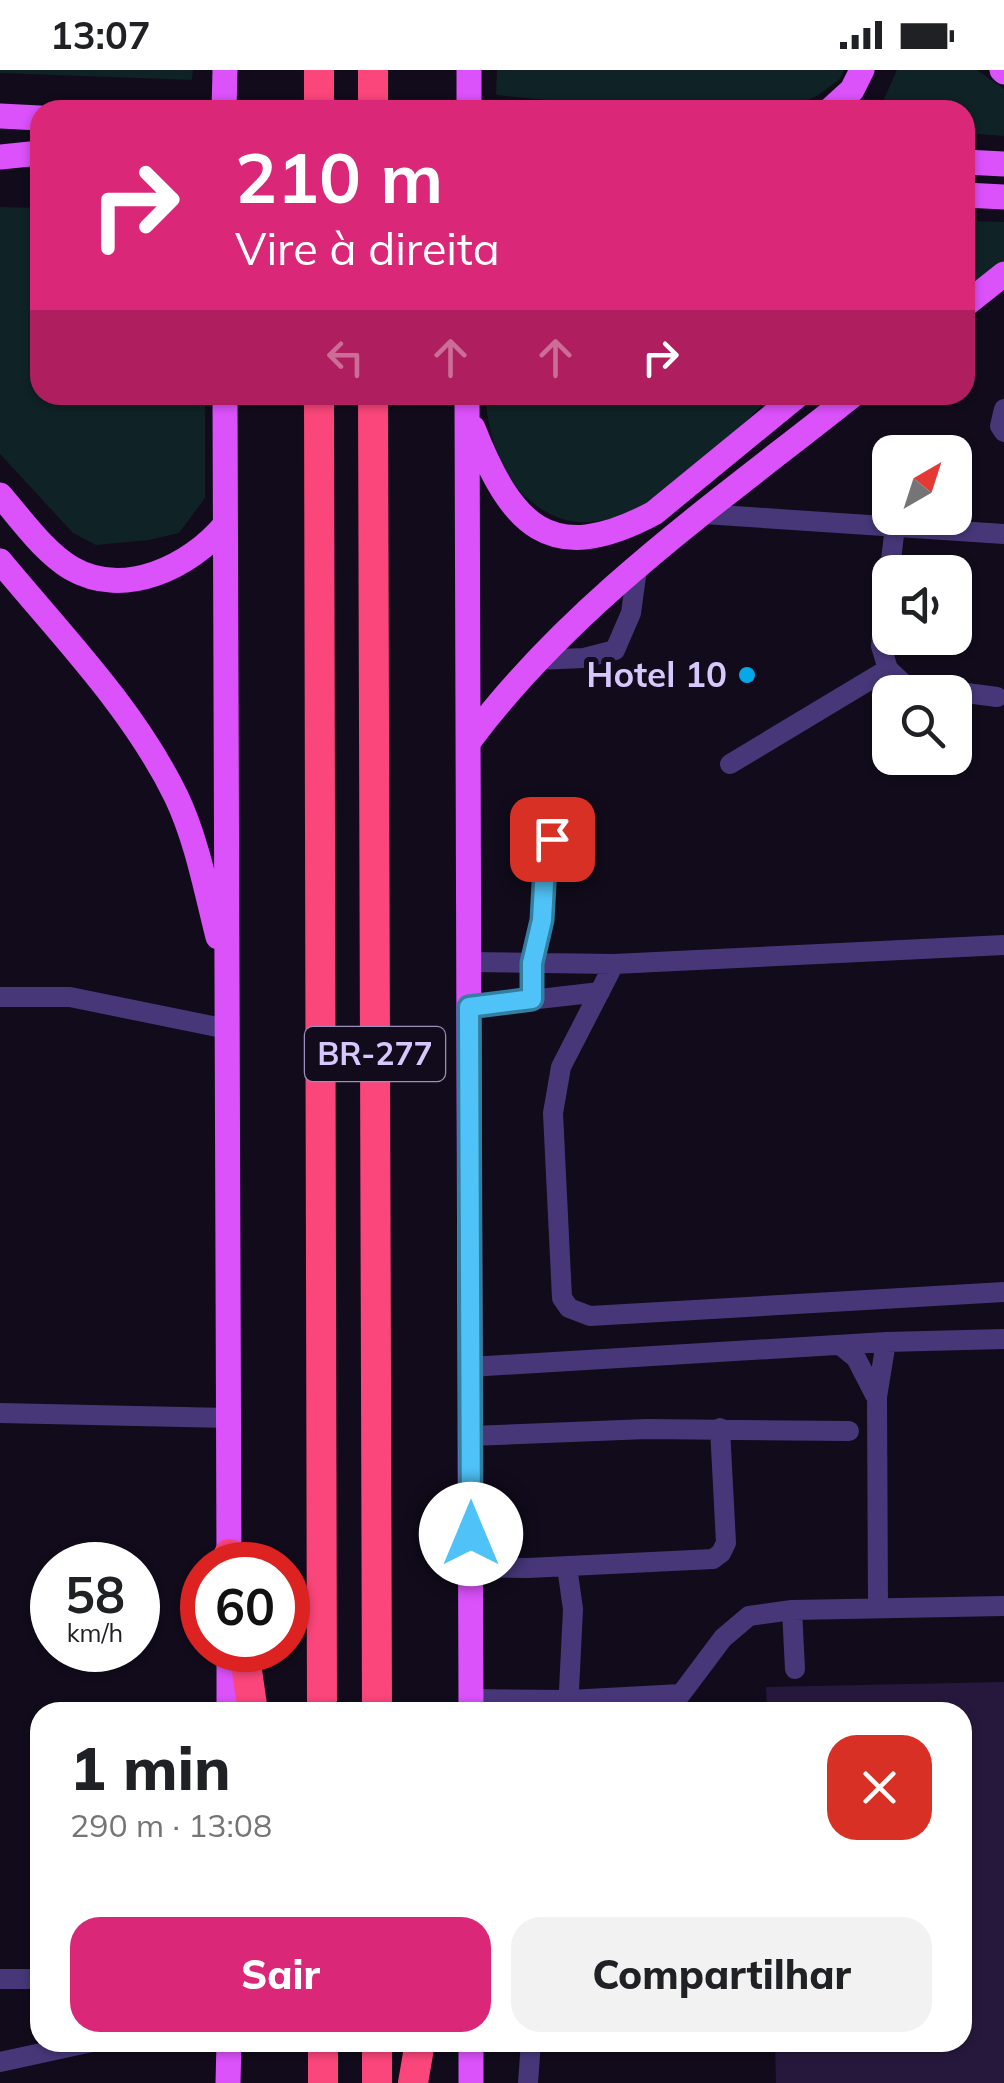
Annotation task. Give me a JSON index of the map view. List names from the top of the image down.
{
  "streets": {
    "highway": ["BR-277"]
  },
  "places": ["Hotel 10"],
  "north": "top right",
  "page": {
    "status": "13:07",
    "turn": ["210 m", "Vire à direita"],
    "speed": "58 km/h",
    "limit": "60",
    "heading": ["1 min", "290 m · 13:08"],
    "buttons": ["Sair", "Compartilhar"]
  }
}
